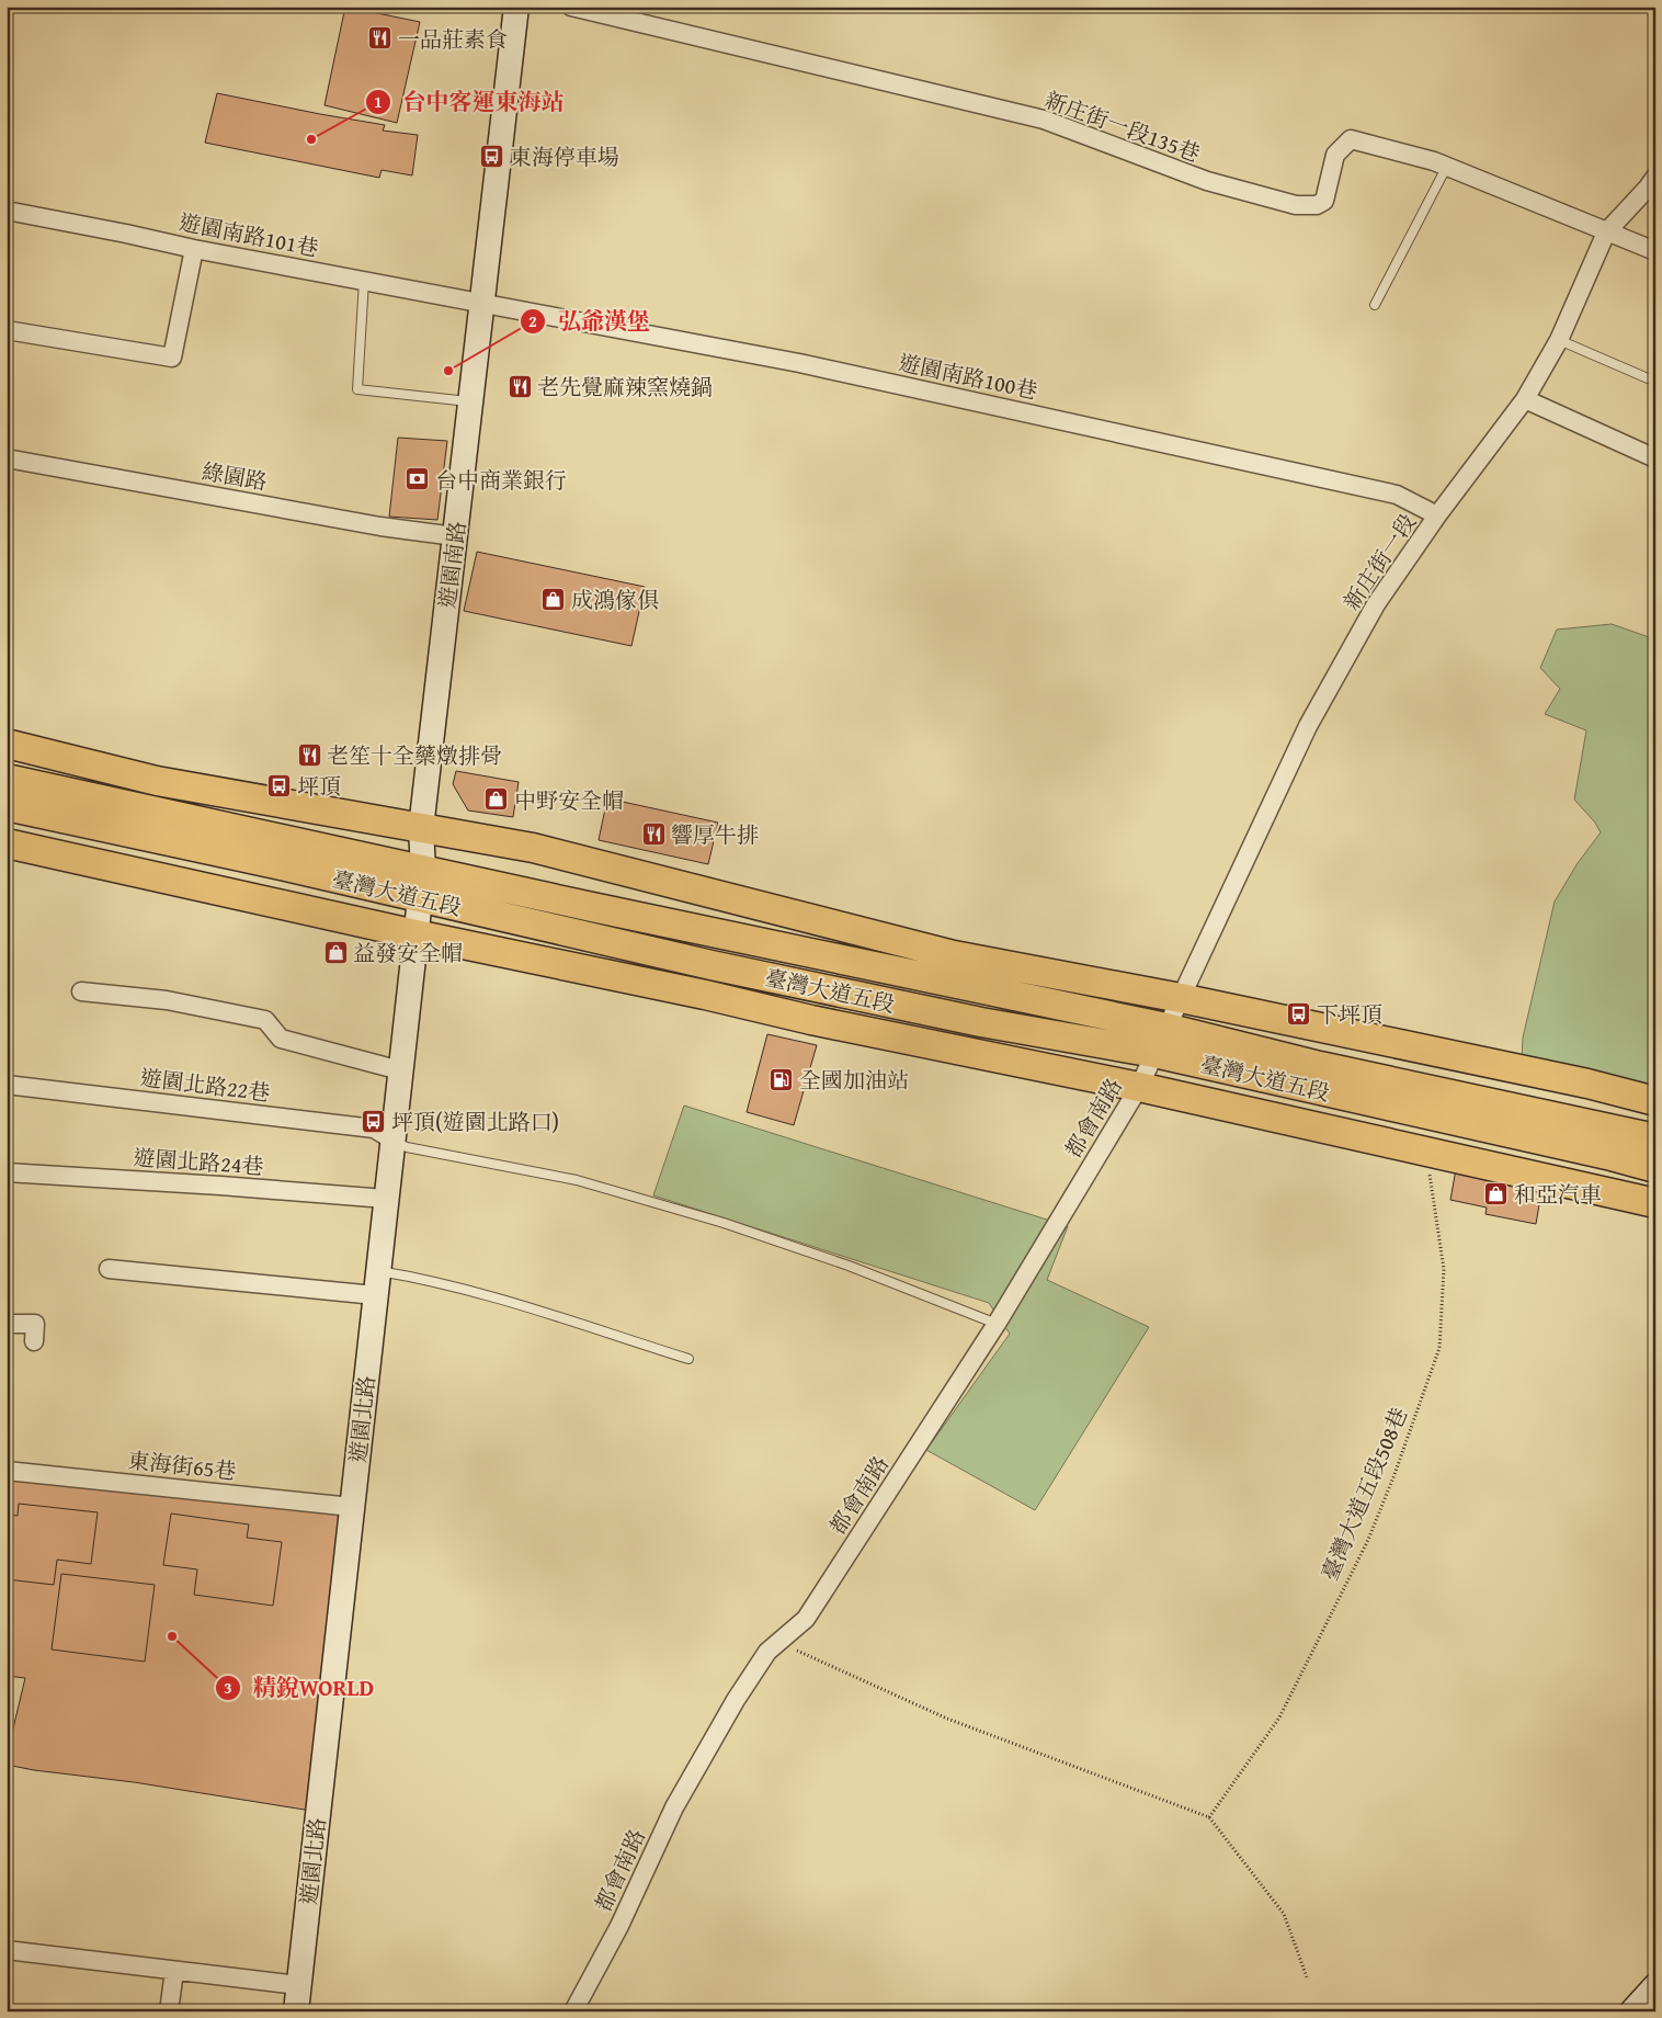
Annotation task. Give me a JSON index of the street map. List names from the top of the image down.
{
  "streets": {
    "main road": ["臺灣大道五段"],
    "street": [
      "新庄街一段135巷",
      "遊園南路101巷",
      "遊園南路100巷",
      "綠園路",
      "新庄街一段",
      "遊園南路",
      "遊園北路22巷",
      "都會南路",
      "遊園北路24巷",
      "遊園北路",
      "東海街65巷"
    ],
    "path": ["臺灣大道五段508巷"]
  },
  "crossings": [
    ["新庄街一段135巷", "新庄街一段"],
    ["遊園南路101巷", "遊園南路100巷"],
    ["遊園南路101巷", "遊園南路"],
    ["遊園南路100巷", "新庄街一段"],
    ["遊園南路100巷", "遊園南路"],
    ["綠園路", "遊園南路"],
    ["新庄街一段", "都會南路"],
    ["遊園南路", "遊園北路"],
    ["臺灣大道五段", "都會南路"],
    ["臺灣大道五段", "遊園北路"],
    ["臺灣大道五段", "臺灣大道五段508巷"],
    ["遊園北路22巷", "遊園北路"],
    ["遊園北路24巷", "遊園北路"],
    ["遊園北路", "東海街65巷"]
  ],
  "places": {
    "restaurant": [
      "一品莊素食",
      "老先覺麻辣窯燒鍋",
      "老笙十全藥燉排骨",
      "響厚牛排"
    ],
    "other": ["台中客運東海站", "弘爺漢堡", "精銳WORLD"],
    "bus stop": [
      "東海停車場",
      "坪頂",
      "下坪頂",
      "坪頂(遊園北路口)"
    ],
    "bank": ["台中商業銀行"],
    "shop": [
      "成鴻傢俱",
      "中野安全帽",
      "益發安全帽",
      "和亞汽車"
    ],
    "fuel station": ["全國加油站"]
  }
}
